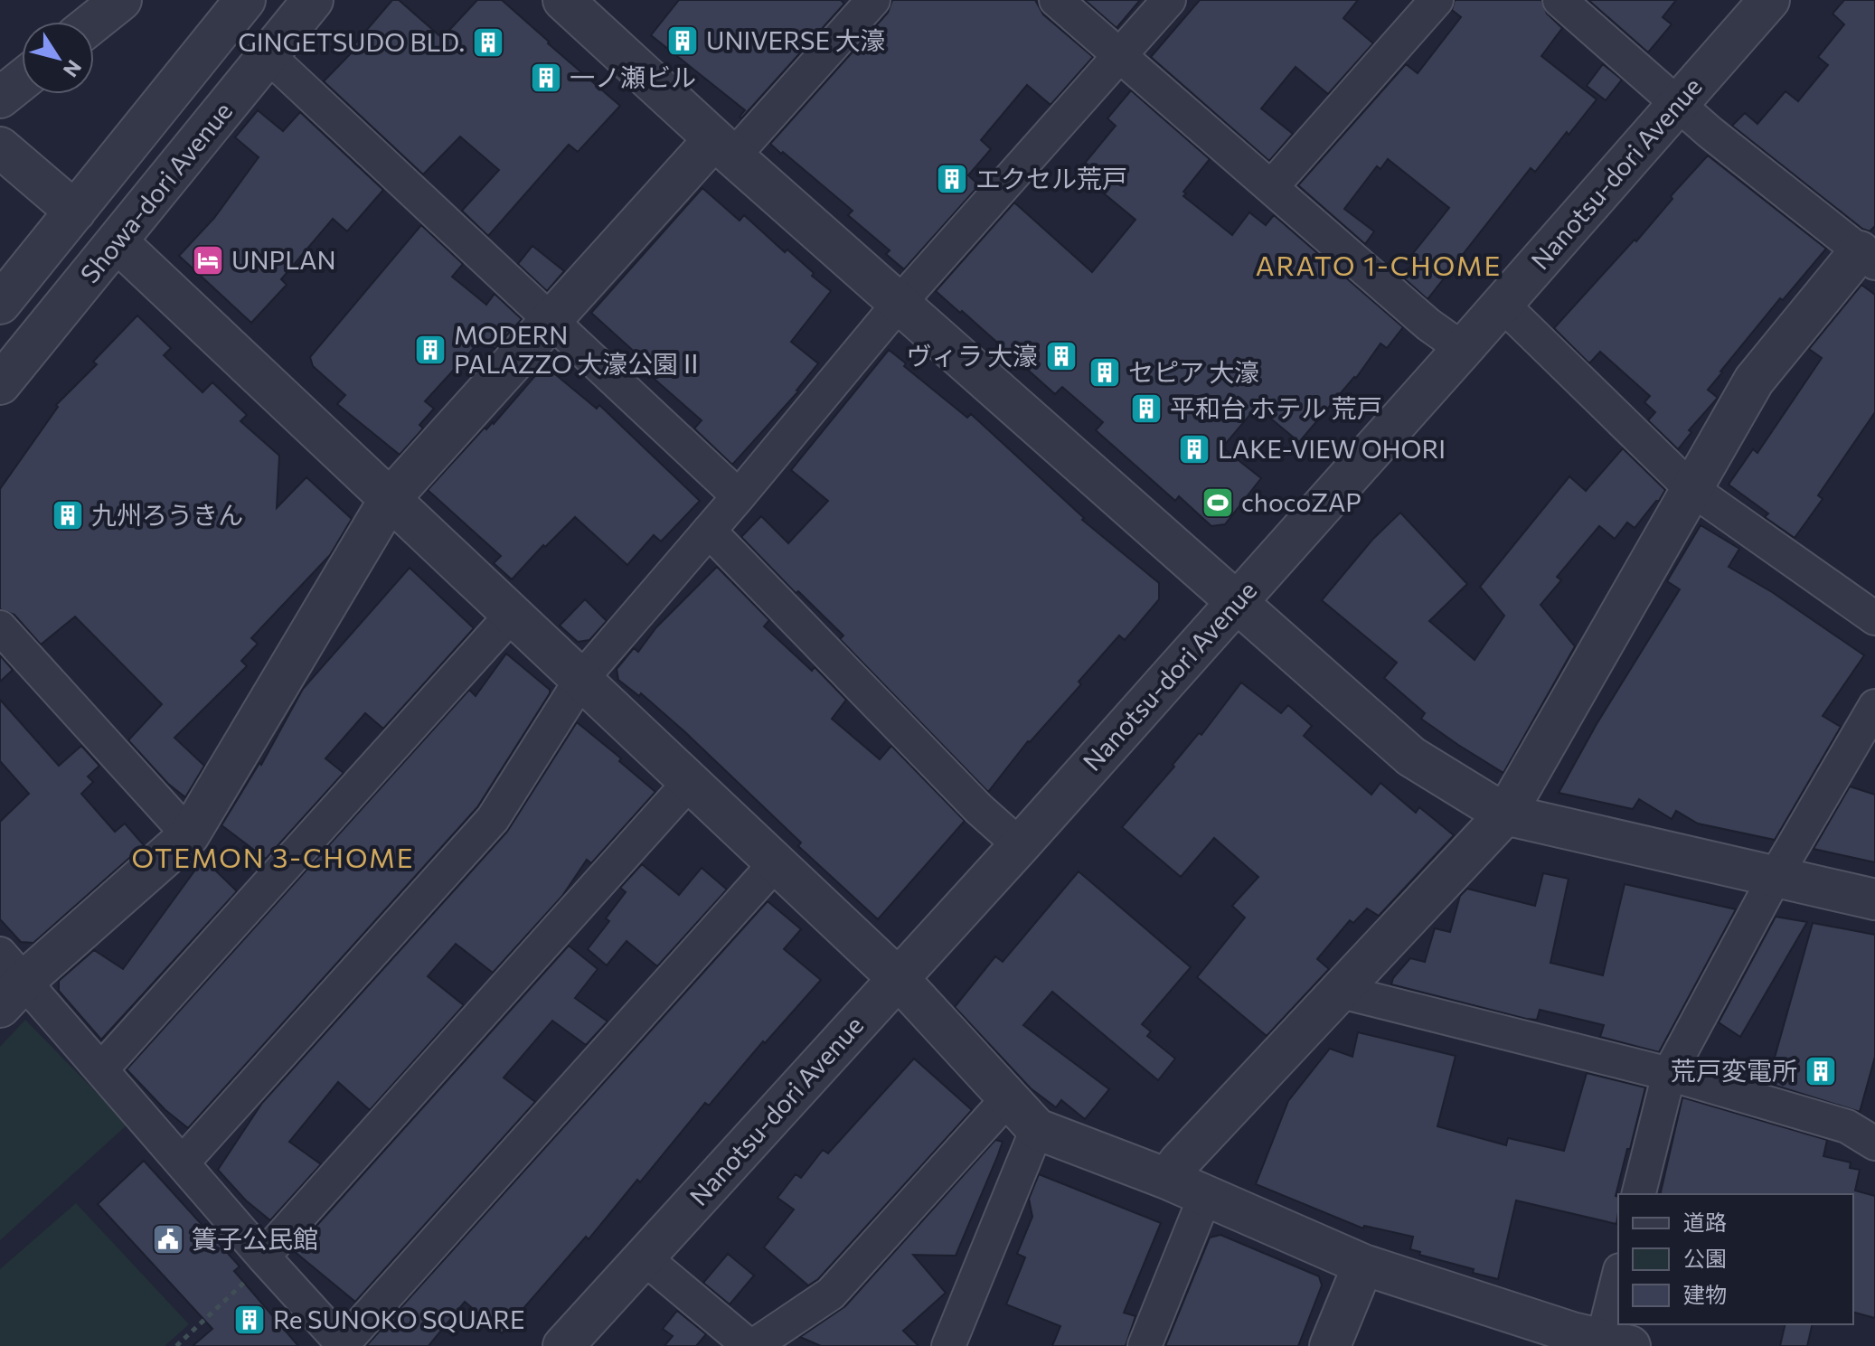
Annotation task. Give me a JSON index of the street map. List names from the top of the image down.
{
  "streets": {
    "street": ["Nanotsu-dori Avenue", "Showa-dori Avenue"]
  },
  "districts": ["ARATO 1-CHOME", "OTEMON 3-CHOME"],
  "places": {
    "building": [
      "UNIVERSE 大濠",
      "GINGETSUDO BLD.",
      "一ノ瀬ビル",
      "エクセル荒戸",
      "MODERN PALAZZO 大濠公園Ⅱ",
      "ヴィラ 大濠",
      "セピア 大濠",
      "平和台 ホテル 荒戸",
      "LAKE-VIEW OHORI",
      "九州ろうきん",
      "荒戸変電所",
      "Re SUNOKO SQUARE"
    ],
    "hotel": ["UNPLAN"],
    "sports": ["chocoZAP"],
    "public building": ["簀子公民館"]
  },
  "legend": ["道路", "公園", "建物"],
  "north": "bottom right"
}
